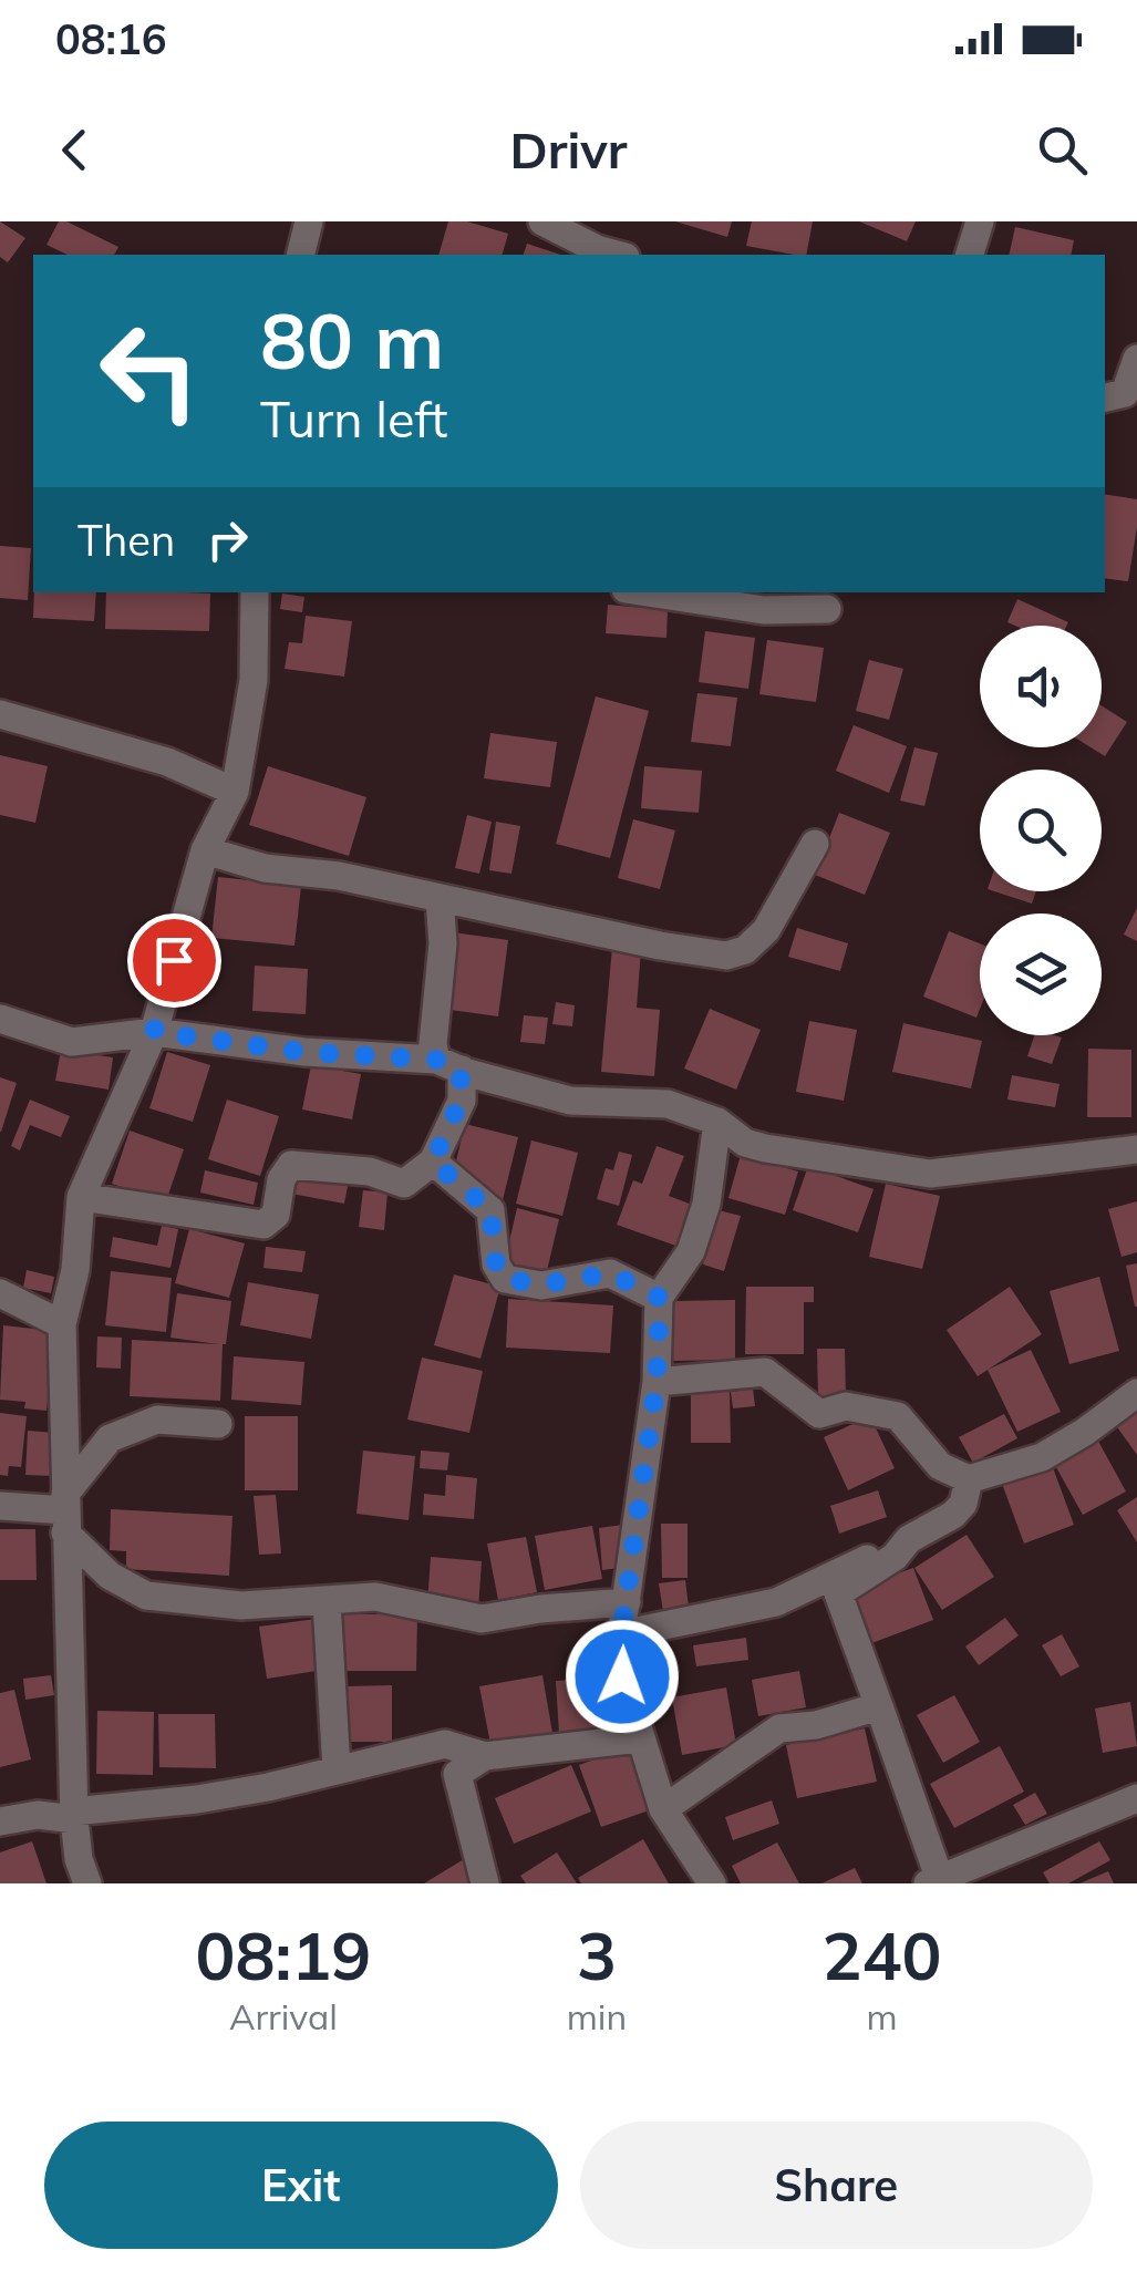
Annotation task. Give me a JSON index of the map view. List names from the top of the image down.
{
  "page": {
    "status": "08:16",
    "header": "Drivr",
    "turn": ["80 m", "Turn left"],
    "then": "Then",
    "eta": [
      "08:19",
      "Arrival",
      "3",
      "min",
      "240",
      "m"
    ],
    "buttons": ["Exit", "Share"]
  }
}
